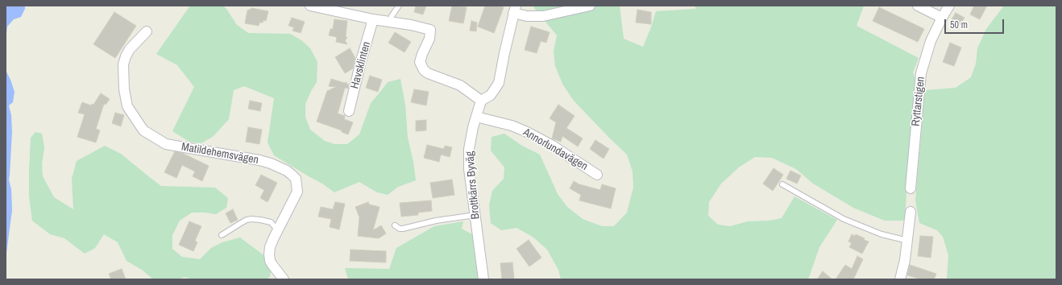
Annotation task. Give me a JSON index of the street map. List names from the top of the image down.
{
  "streets": {
    "street": [
      "Havsklinten",
      "Ryttarstigen",
      "Annorlundavägen",
      "Matildehemsvägen",
      "Brottkärrs Byväg"
    ]
  },
  "crossings": [
    ["Annorlundavägen", "Brottkärrs Byväg"]
  ],
  "scale_bar": "50 m"
}
